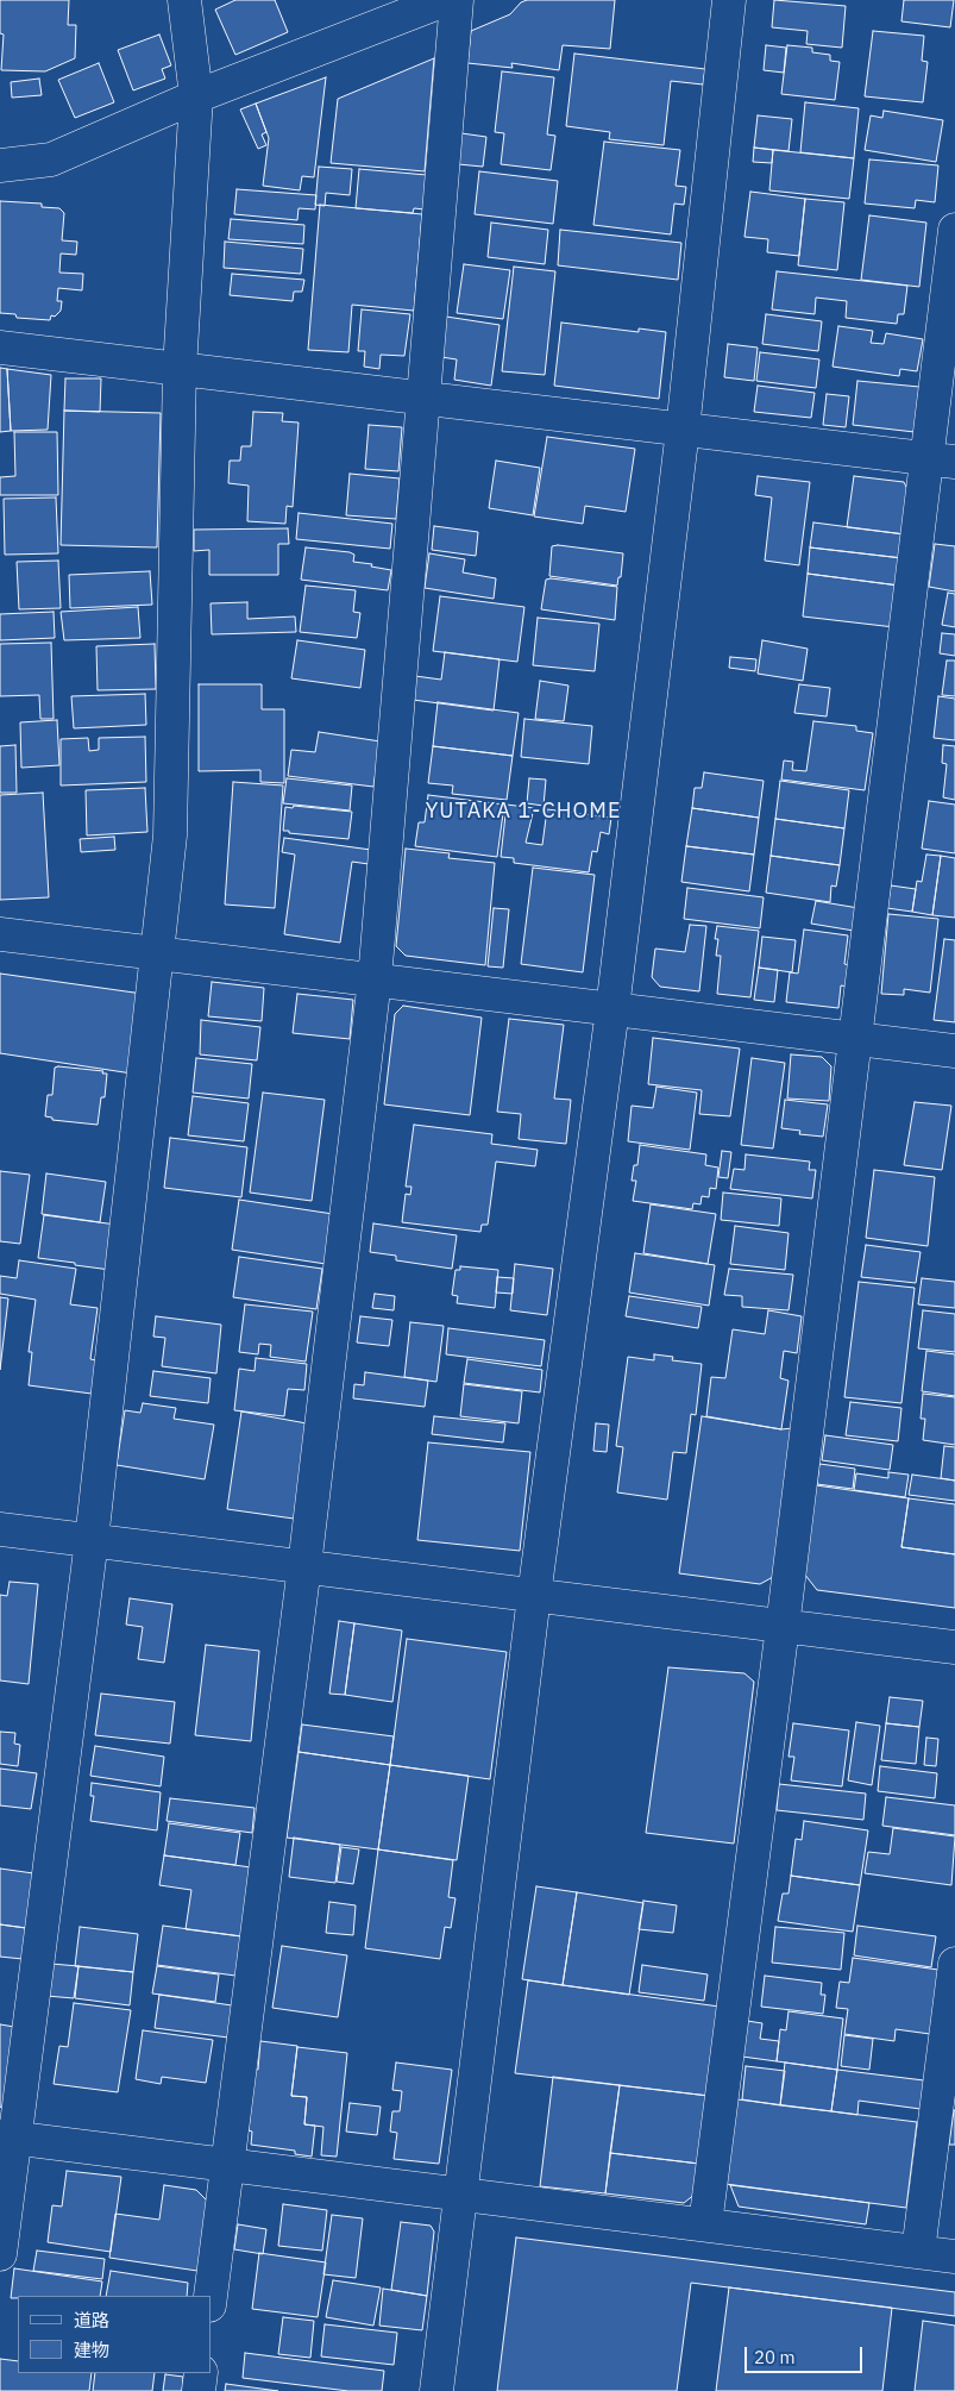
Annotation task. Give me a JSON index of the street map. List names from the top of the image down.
{
  "districts": ["YUTAKA 1-CHOME"],
  "legend": ["道路", "建物"],
  "scale_bar": "20 m"
}
